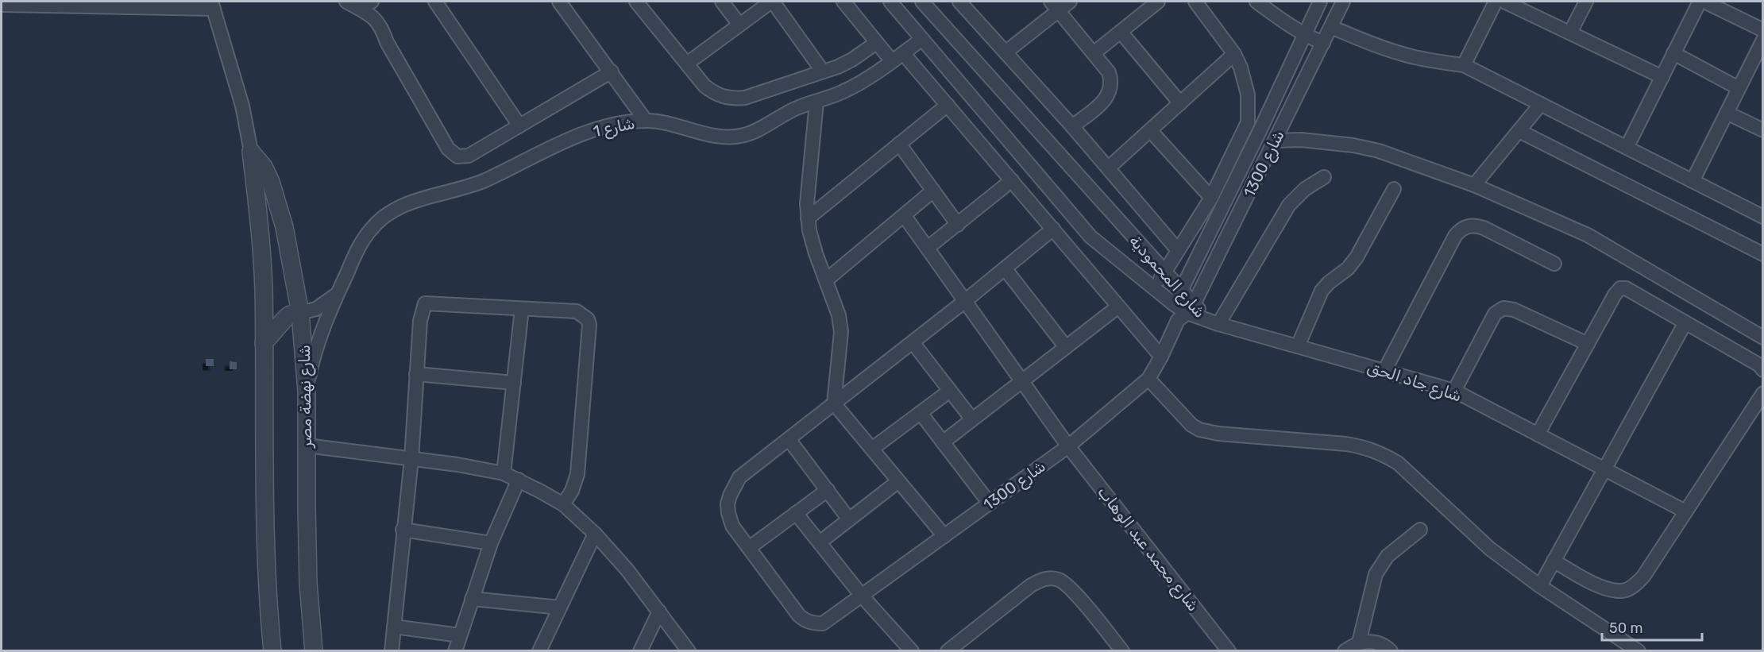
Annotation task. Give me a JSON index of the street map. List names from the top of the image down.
{
  "streets": {
    "street": [
      "شارع 1",
      "شارع 1300",
      "شارع المحمودية",
      "شارع جاد الحق",
      "شارع نهضة مصر",
      "شارع محمد عبد الوهاب"
    ]
  },
  "crossings": [
    ["شارع 1", "شارع المحمودية"],
    ["شارع 1", "شارع نهضة مصر"],
    ["شارع 1300", "شارع المحمودية"],
    ["شارع 1300", "شارع محمد عبد الوهاب"],
    ["شارع المحمودية", "شارع جاد الحق"]
  ],
  "scale_bar": "50 m"
}
